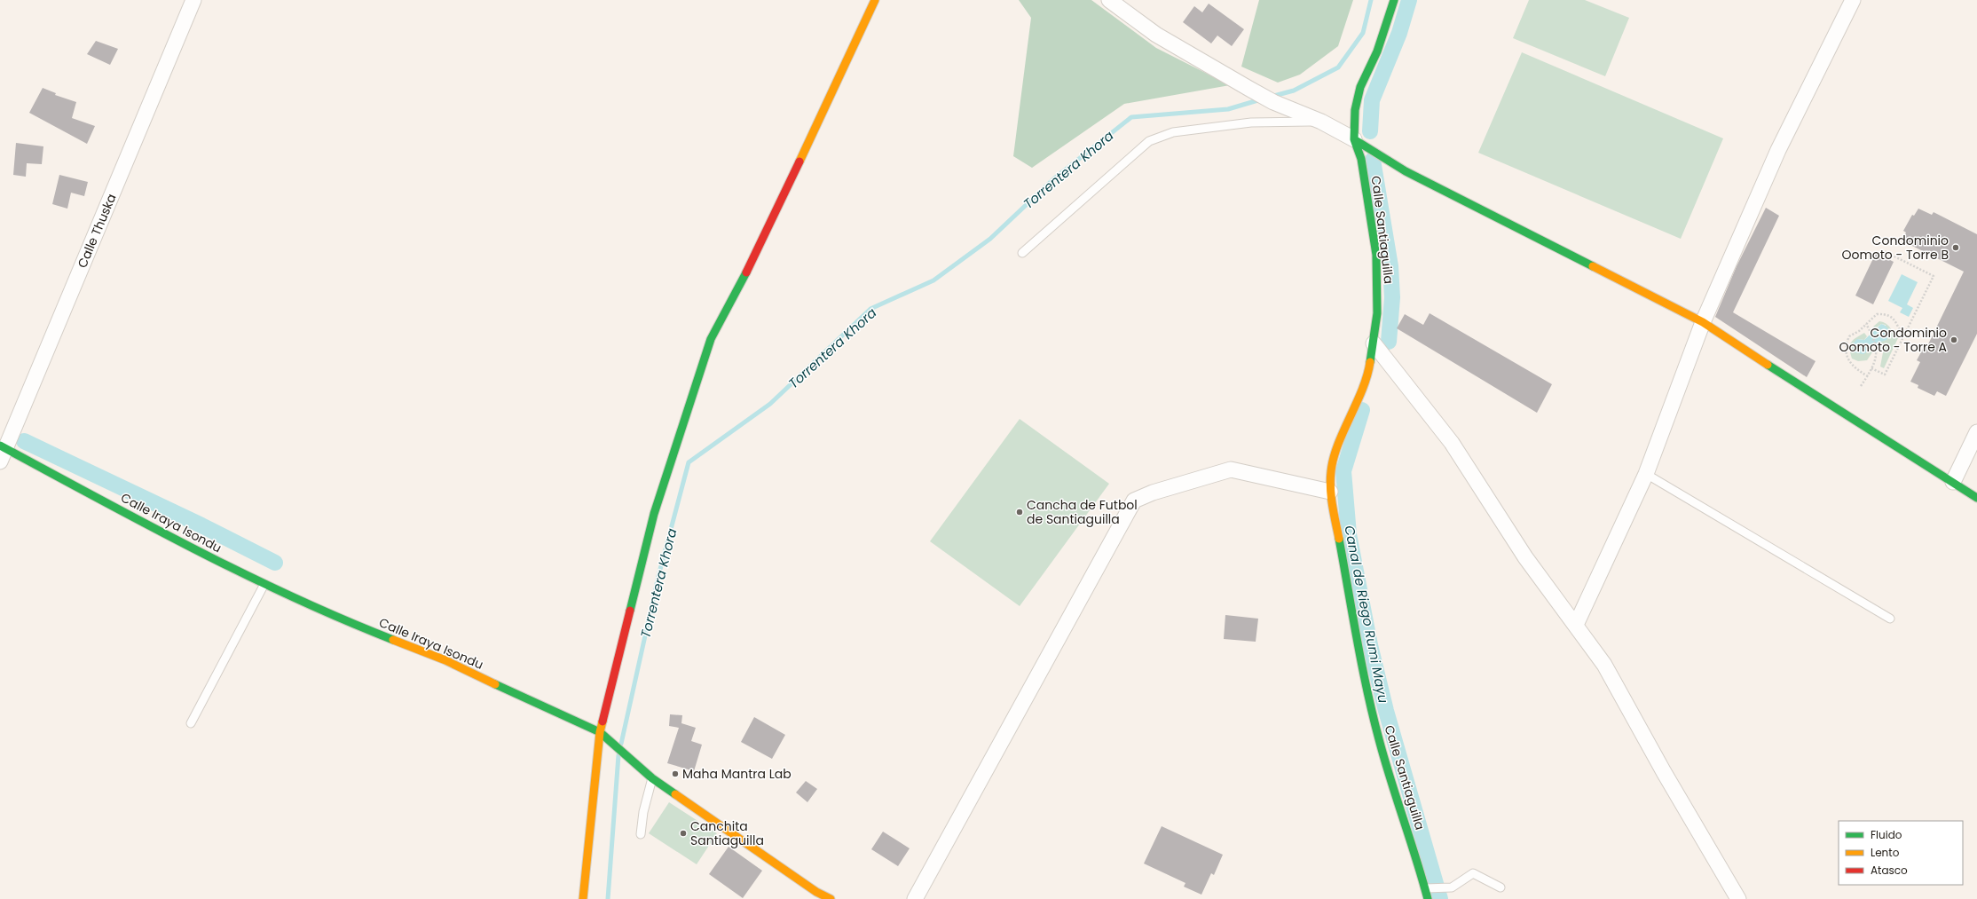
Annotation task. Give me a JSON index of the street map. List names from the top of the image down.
{
  "streets": {
    "street": ["Calle Santiaguilla", "Calle Thuska", "Calle Iraya Isondu"]
  },
  "crossings": [
    ["Calle Thuska", "Calle Iraya Isondu"]
  ],
  "water": ["Torrentera Khora", "Canal de Riego Rumi Mayu"],
  "places": [
    "Condominio Oomoto - Torre B",
    "Condominio Oomoto - Torre A",
    "Cancha de Futbol de Santiaguilla",
    "Maha Mantra Lab",
    "Canchita Santiaguilla"
  ],
  "legend": ["Fluido", "Lento", "Atasco"]
}
